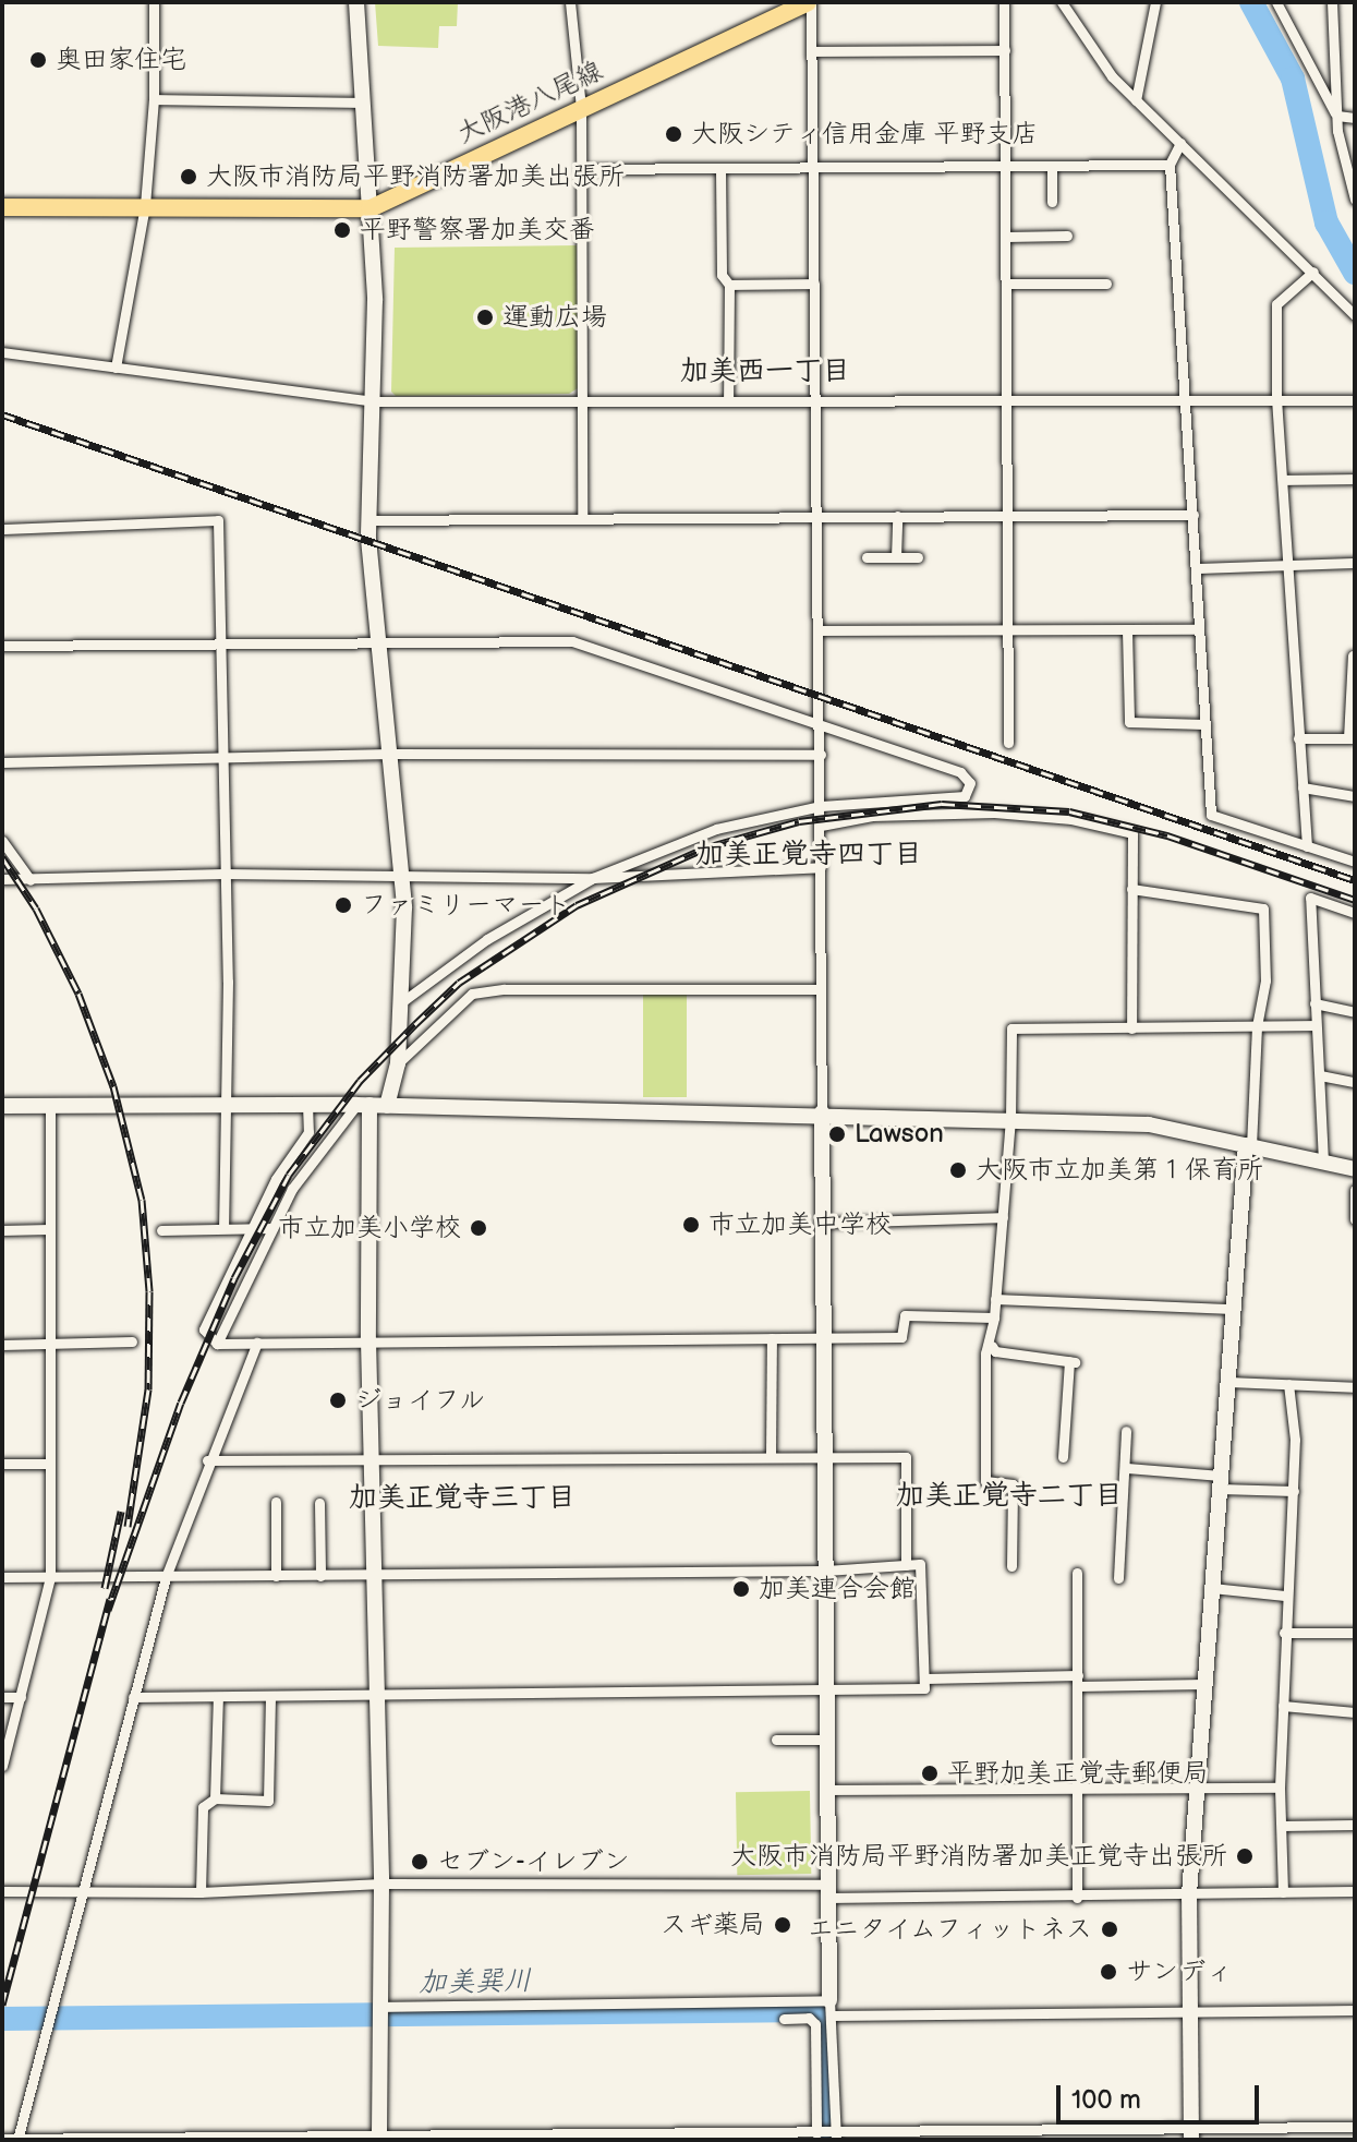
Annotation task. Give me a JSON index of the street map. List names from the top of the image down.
{
  "streets": {
    "main road": ["大阪港八尾線"]
  },
  "districts": [
    "加美西一丁目",
    "加美正覚寺四丁目",
    "加美正覚寺二丁目",
    "加美正覚寺三丁目"
  ],
  "water": ["加美巽川"],
  "places": [
    "奥田家住宅",
    "大阪シティ信用金庫 平野支店",
    "大阪市消防局平野消防署加美出張所",
    "平野警察署加美交番",
    "運動広場",
    "ファミリーマート",
    "Lawson",
    "大阪市立加美第１保育所",
    "市立加美中学校",
    "市立加美小学校",
    "ジョイフル",
    "加美連合会館",
    "平野加美正覚寺郵便局",
    "大阪市消防局平野消防署加美正覚寺出張所",
    "セブン-イレブン",
    "スギ薬局",
    "エニタイムフィットネス",
    "サンディ"
  ],
  "scale_bar": "100 m"
}
